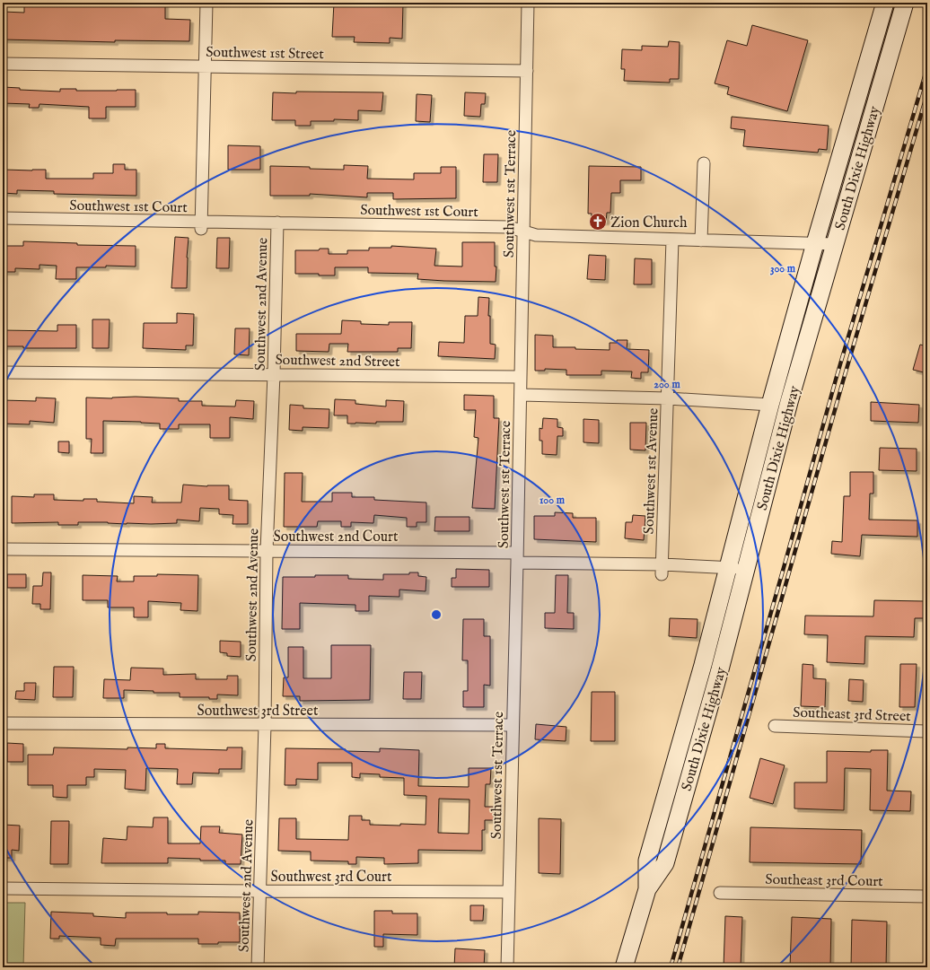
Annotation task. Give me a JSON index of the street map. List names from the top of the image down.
{
  "streets": {
    "main road": ["South Dixie Highway"],
    "street": [
      "Southwest 1st Street",
      "Southwest 1st Terrace",
      "Southwest 1st Court",
      "Southwest 2nd Avenue",
      "Southwest 2nd Street",
      "Southwest 1st Avenue",
      "Southwest 2nd Court",
      "Southwest 3rd Street",
      "Southeast 3rd Street",
      "Southwest 3rd Court",
      "Southeast 3rd Court"
    ]
  },
  "crossings": [
    ["Southwest 1st Street", "Southwest 1st Terrace"],
    ["South Dixie Highway", "Southwest 1st Court"],
    ["South Dixie Highway", "Southwest 2nd Court"],
    ["Southwest 1st Terrace", "Southwest 1st Court"],
    ["Southwest 1st Terrace", "Southwest 2nd Street"],
    ["Southwest 1st Terrace", "Southwest 2nd Court"],
    ["Southwest 1st Terrace", "Southwest 3rd Street"],
    ["Southwest 1st Terrace", "Southwest 3rd Court"],
    ["Southwest 1st Court", "Southwest 2nd Avenue"],
    ["Southwest 1st Court", "Southwest 1st Avenue"],
    ["Southwest 2nd Avenue", "Southwest 2nd Street"],
    ["Southwest 2nd Avenue", "Southwest 2nd Court"],
    ["Southwest 2nd Avenue", "Southwest 3rd Street"],
    ["Southwest 2nd Avenue", "Southwest 3rd Court"],
    ["Southwest 1st Avenue", "Southwest 2nd Court"]
  ],
  "places": {
    "church": ["Zion Church"]
  },
  "rings": ["300 m", "200 m", "100 m"]
}
